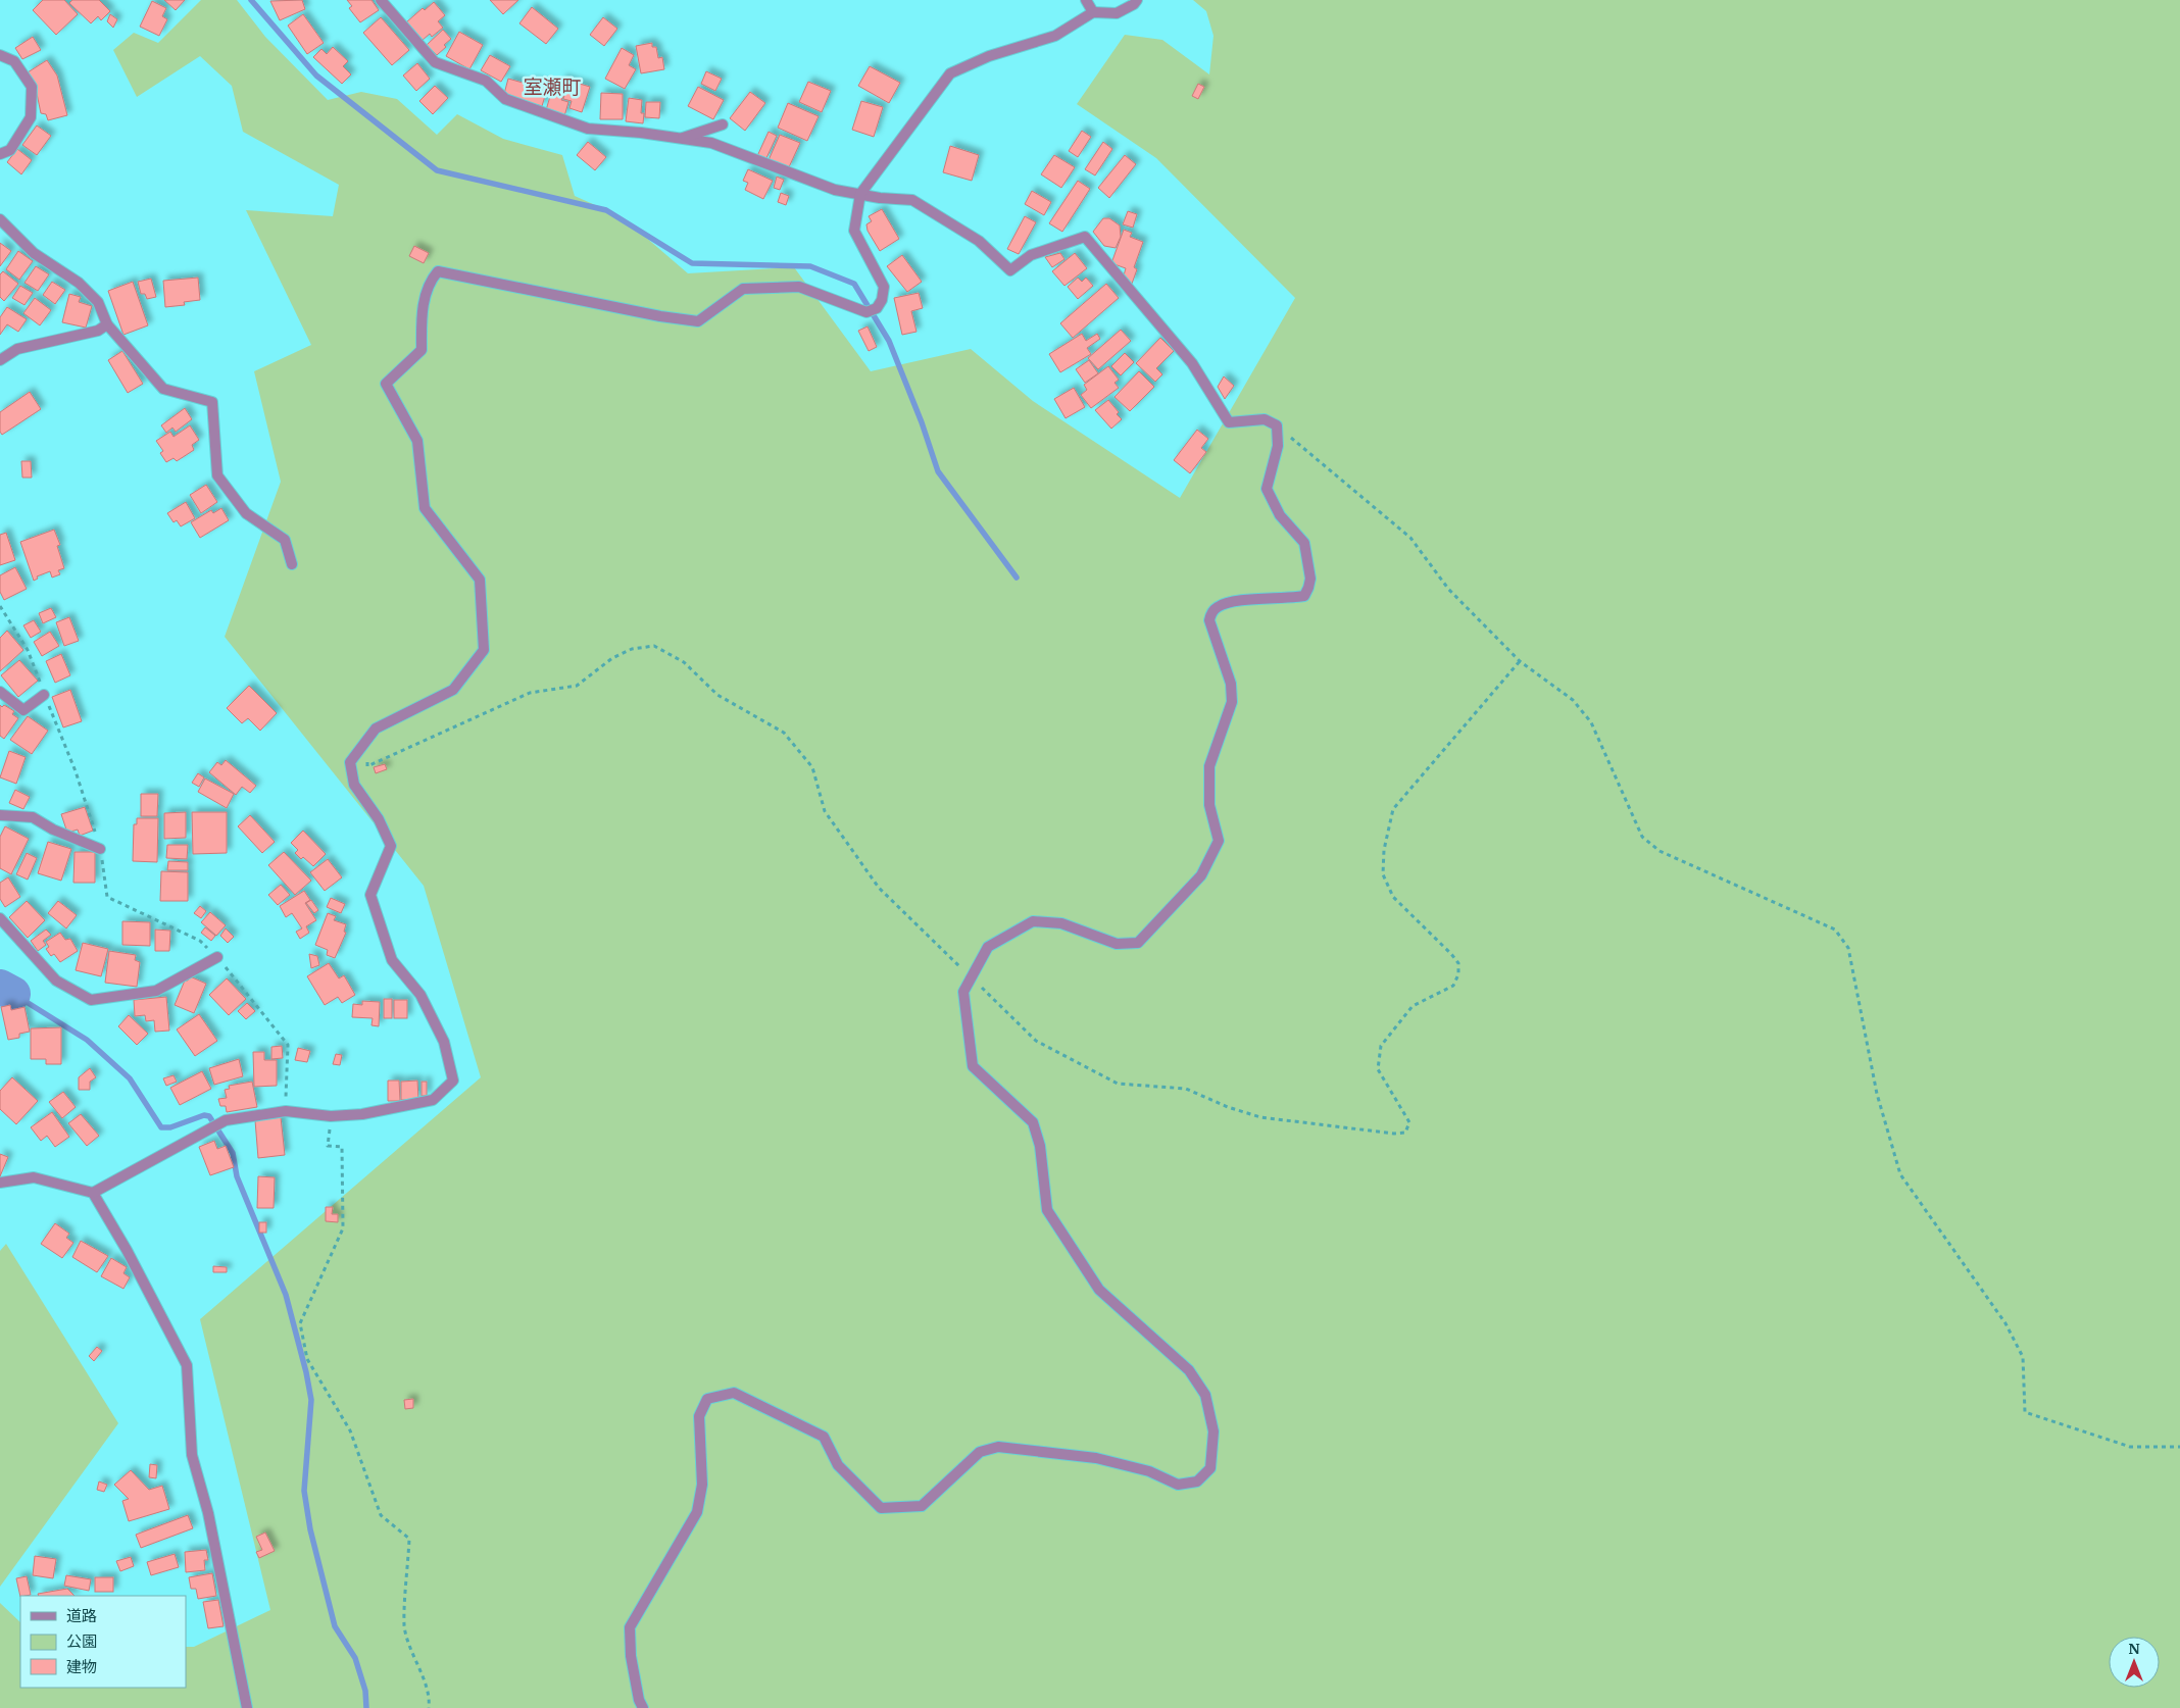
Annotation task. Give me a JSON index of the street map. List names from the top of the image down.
{
  "districts": ["室瀬町"],
  "legend": ["道路", "公園", "建物"],
  "north": "top"
}
